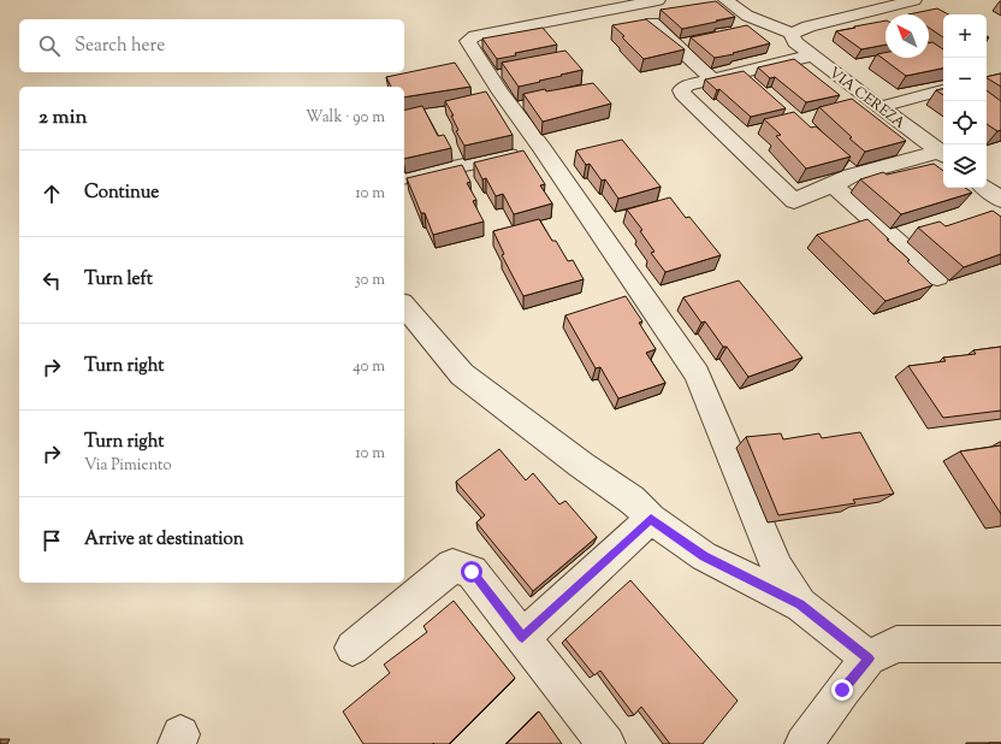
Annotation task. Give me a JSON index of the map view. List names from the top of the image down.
{
  "streets": {
    "street": ["VIA CEREZA"]
  },
  "north": "top left",
  "page": {
    "map_buttons": ["+", "−"],
    "search": "Search here",
    "heading": ["2 min", "Walk · 90 m"],
    "list": [
      ["Continue", "10 m"],
      ["Turn left", "30 m"],
      ["Turn right", "40 m"],
      ["Turn right", "Via Pimiento", "10 m"],
      "Arrive at destination"
    ]
  }
}
